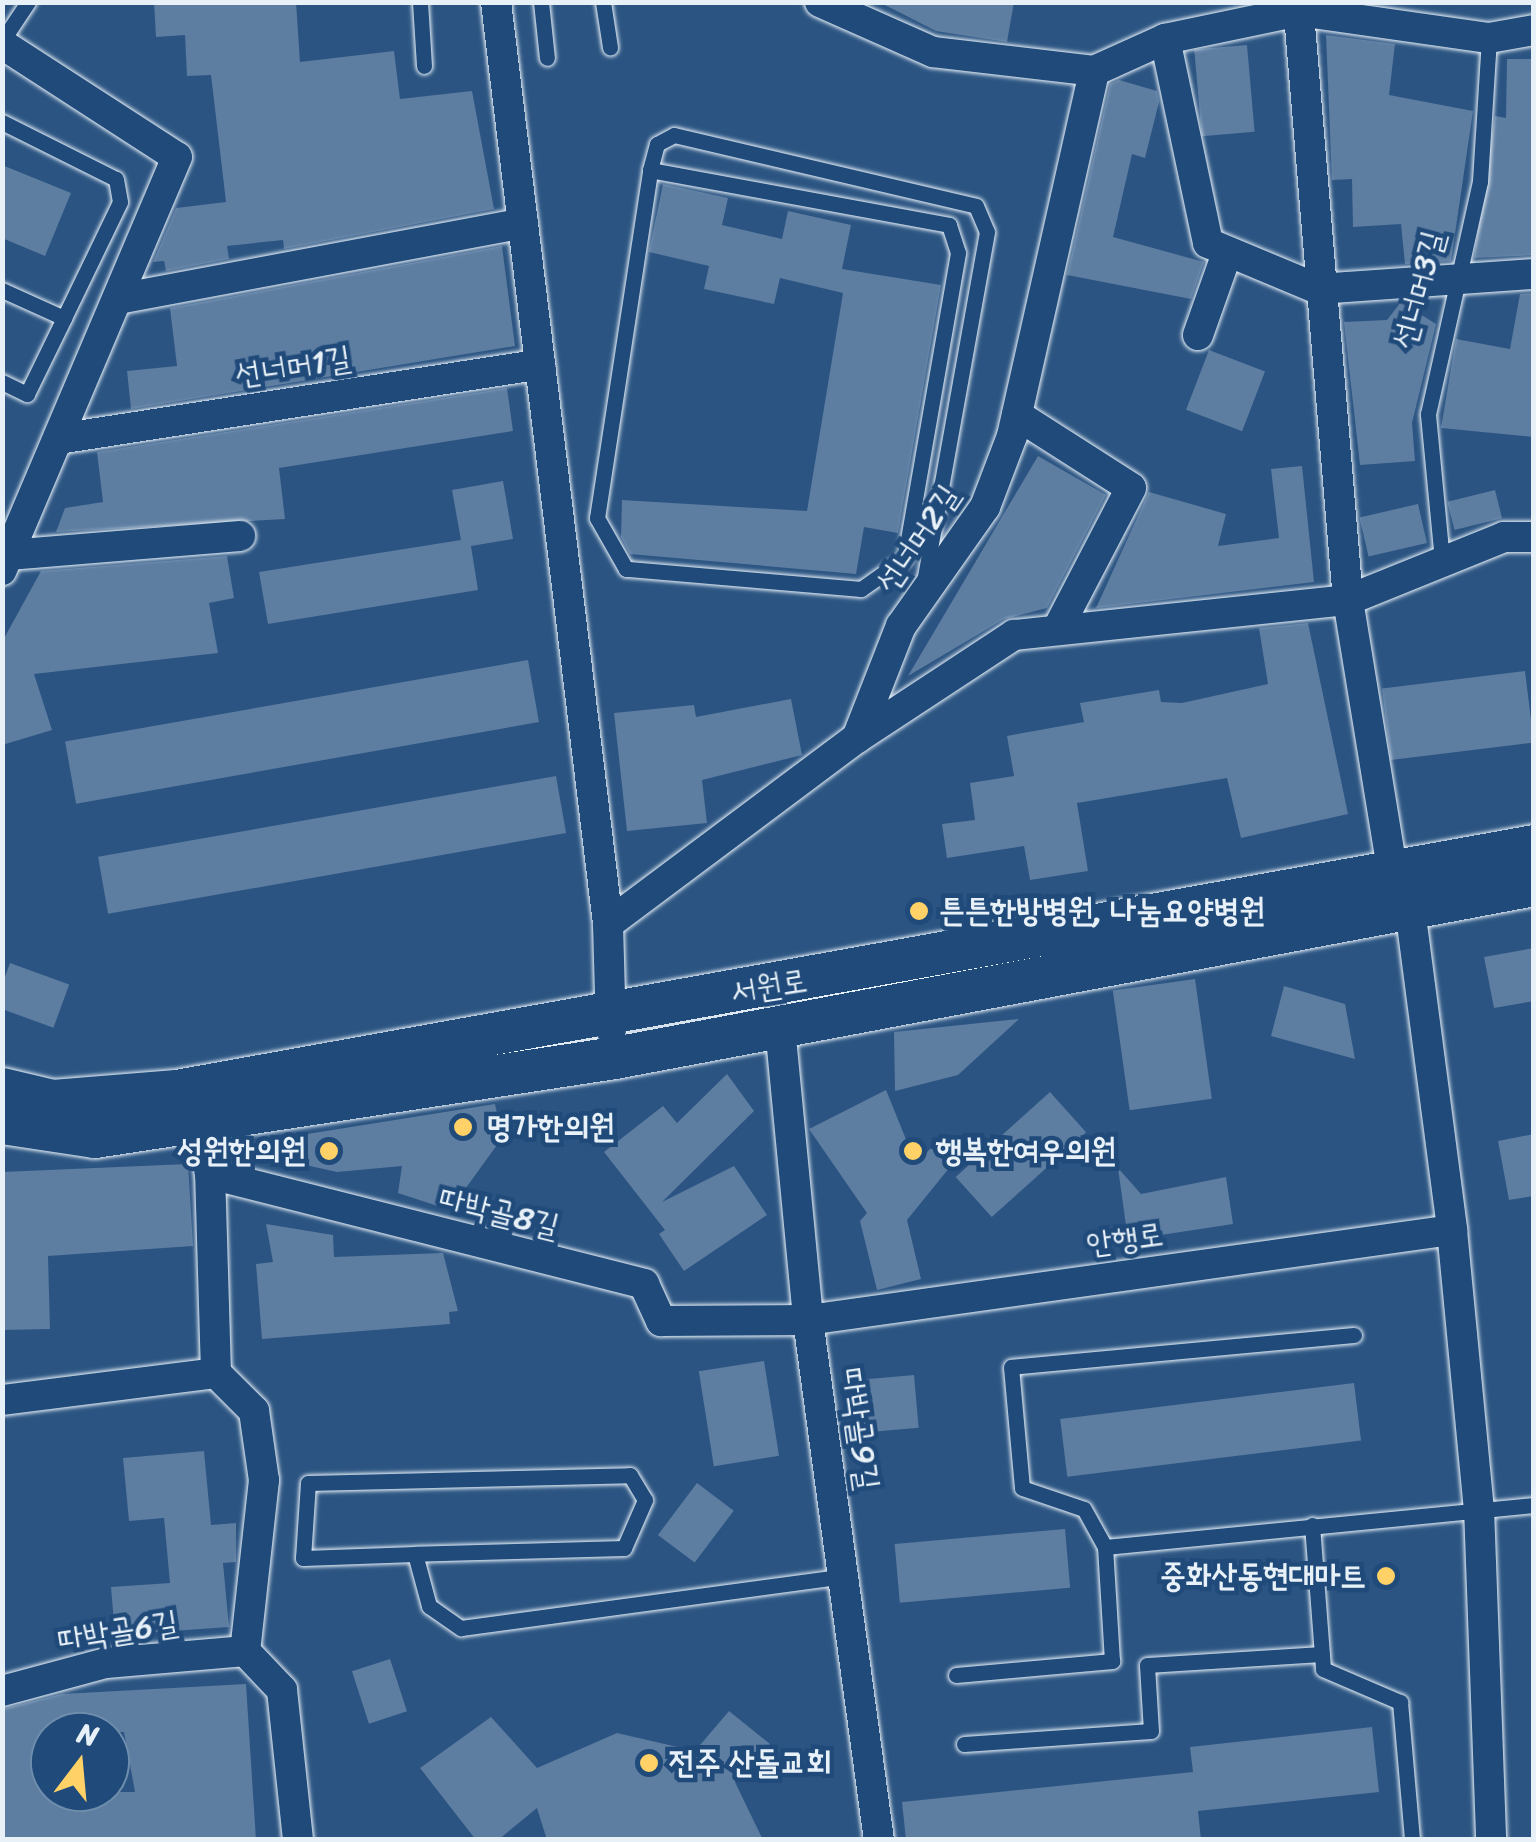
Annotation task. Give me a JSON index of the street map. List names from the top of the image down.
{
  "streets": {
    "street": [
      "선너머1길",
      "선너머2길",
      "서원로",
      "따박골8길",
      "안행로",
      "따박골9길",
      "따박골6길"
    ],
    "lane": ["선너머3길"]
  },
  "crossings": [
    ["서원로", "따박골9길"],
    ["따박골8길", "안행로"],
    ["따박골8길", "따박골9길"],
    ["안행로", "따박골9길"]
  ],
  "places": [
    "튼튼한방병원, 나눔요양병원",
    "명가한의원",
    "성원한의원",
    "행복한여우의원",
    "중화산동현대마트",
    "전주 산돌교회"
  ],
  "north": "top"
}
